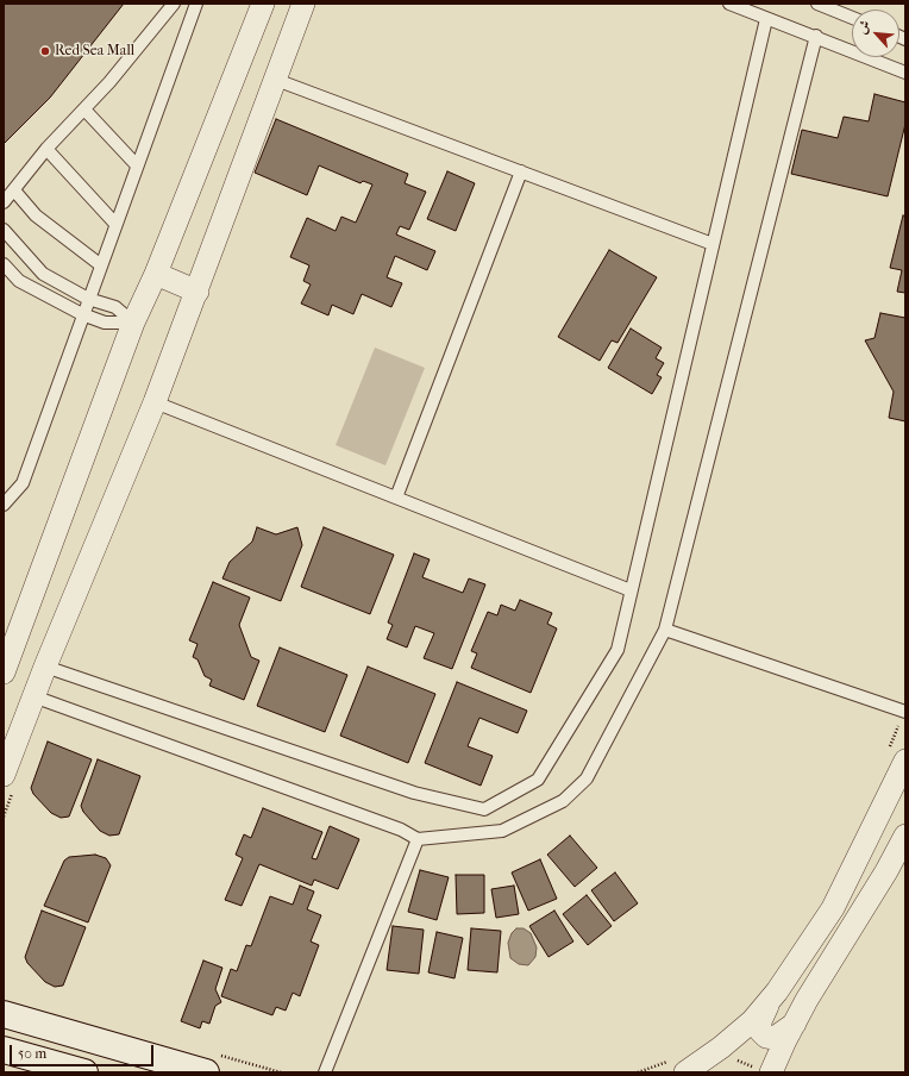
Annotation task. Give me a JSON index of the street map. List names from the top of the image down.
{
  "places": ["Red Sea Mall"],
  "scale_bar": "50 m",
  "north": "top left"
}
